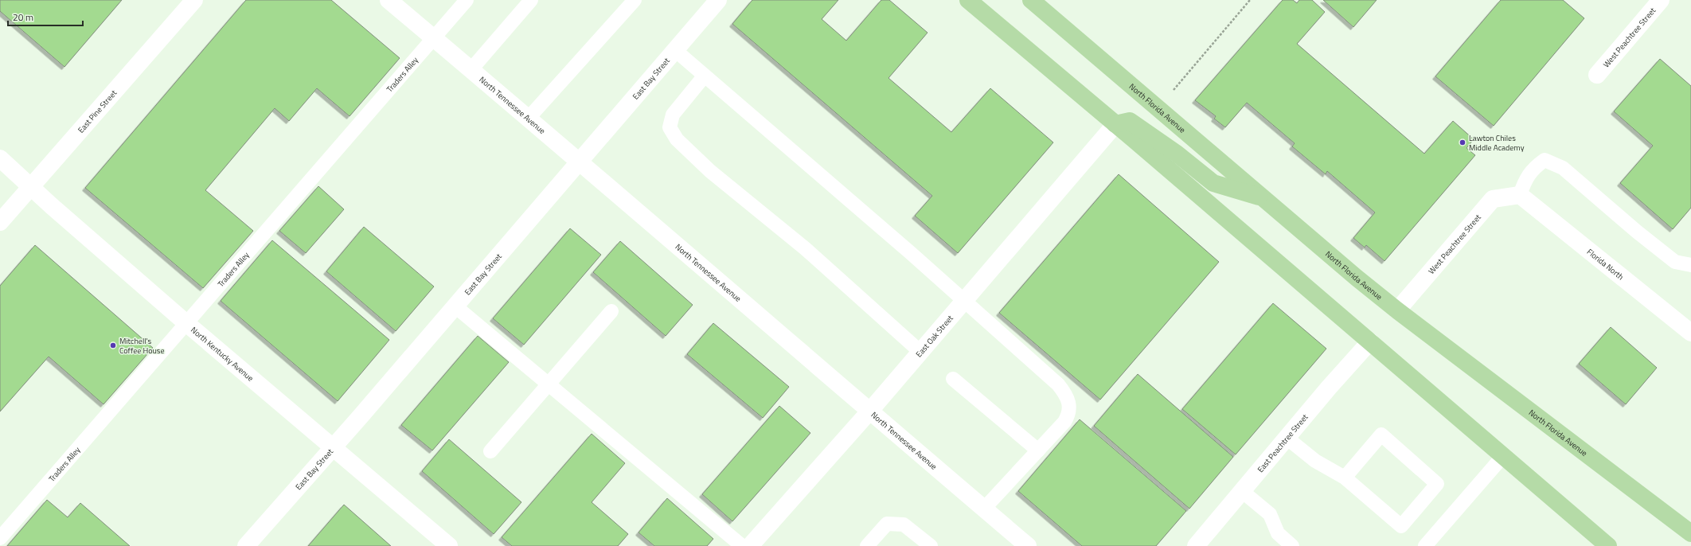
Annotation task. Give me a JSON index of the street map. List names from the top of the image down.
{
  "streets": {
    "main road": ["North Florida Avenue"],
    "street": [
      "West Peachtree Street",
      "East Bay Street",
      "North Tennessee Avenue",
      "East Pine Street",
      "Florida North",
      "East Oak Street",
      "North Kentucky Avenue",
      "East Peachtree Street"
    ],
    "lane": ["Traders Alley"]
  },
  "crossings": [
    ["West Peachtree Street", "North Florida Avenue"],
    ["West Peachtree Street", "Florida North"],
    ["Traders Alley", "North Tennessee Avenue"],
    ["Traders Alley", "North Kentucky Avenue"],
    ["East Bay Street", "North Tennessee Avenue"],
    ["East Bay Street", "North Kentucky Avenue"],
    ["North Tennessee Avenue", "East Oak Street"],
    ["East Pine Street", "North Kentucky Avenue"]
  ],
  "places": ["Lawton Chiles Middle Academy", "Mitchell's Coffee House"],
  "scale_bar": "20 m"
}
